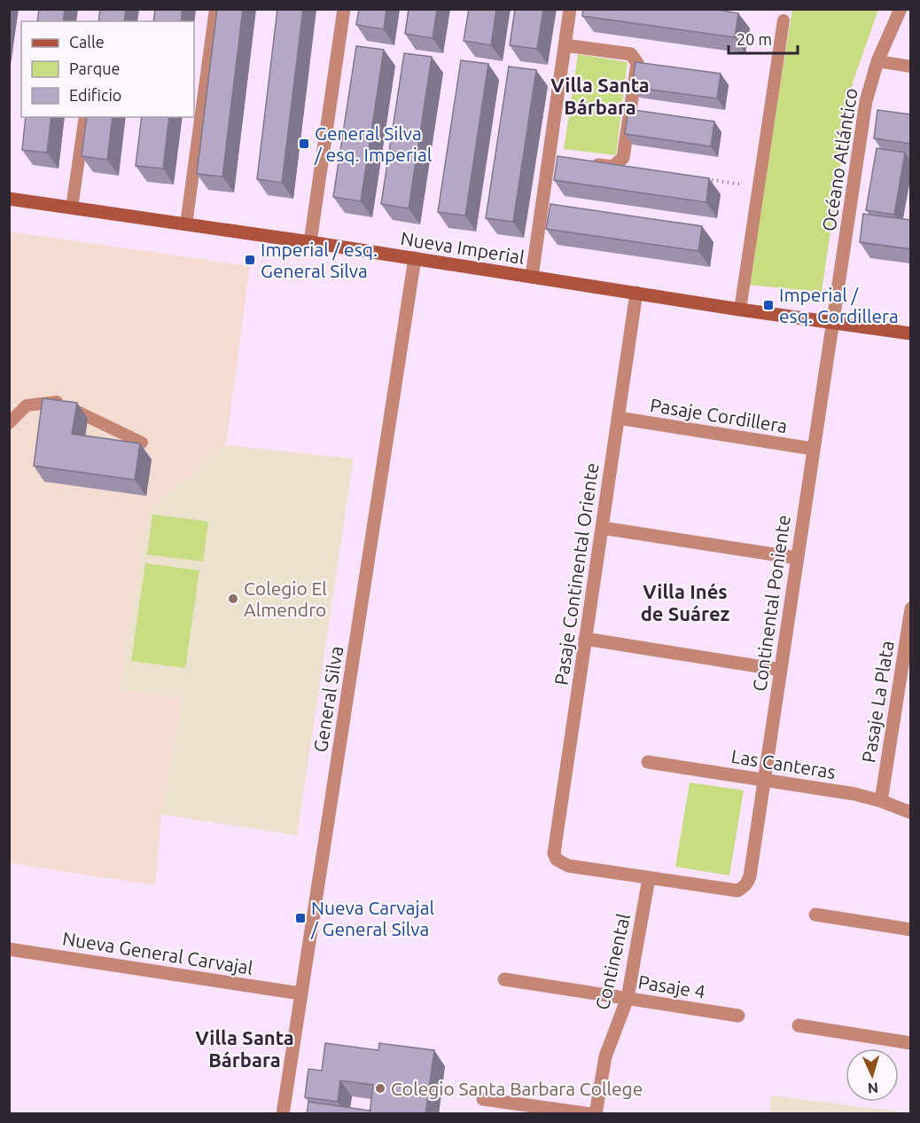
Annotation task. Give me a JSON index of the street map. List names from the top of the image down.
{
  "streets": {
    "street": [
      "Océano Atlántico",
      "Nueva Imperial",
      "Pasaje Cordillera",
      "Pasaje Continental Oriente",
      "Continental Poniente",
      "General Silva",
      "Pasaje La Plata",
      "Las Canteras",
      "Nueva General Carvajal",
      "Continental",
      "Pasaje 4"
    ]
  },
  "crossings": [
    ["Océano Atlántico", "Nueva Imperial"],
    ["Océano Atlántico", "Continental Poniente"],
    ["Nueva Imperial", "Pasaje Continental Oriente"],
    ["Nueva Imperial", "Continental Poniente"],
    ["Nueva Imperial", "General Silva"],
    ["Pasaje Cordillera", "Pasaje Continental Oriente"],
    ["Pasaje Cordillera", "Continental Poniente"],
    ["Pasaje Continental Oriente", "Continental Poniente"],
    ["Pasaje Continental Oriente", "Continental"],
    ["Continental Poniente", "Las Canteras"],
    ["Continental Poniente", "Continental"],
    ["General Silva", "Nueva General Carvajal"],
    ["Pasaje La Plata", "Las Canteras"],
    ["Continental", "Pasaje 4"]
  ],
  "districts": ["Villa Santa Bárbara", "Villa Inés de Suárez", "Villa Santa Bárbara"],
  "places": {
    "transit": [
      "General Silva / esq. Imperial",
      "Imperial / esq. General Silva",
      "Imperial / esq. Cordillera",
      "Nueva Carvajal / General Silva"
    ],
    "other": ["Colegio El Almendro", "Colegio Santa Barbara College"]
  },
  "legend": ["Calle", "Parque", "Edificio"],
  "scale_bar": "20 m",
  "north": "bottom"
}
